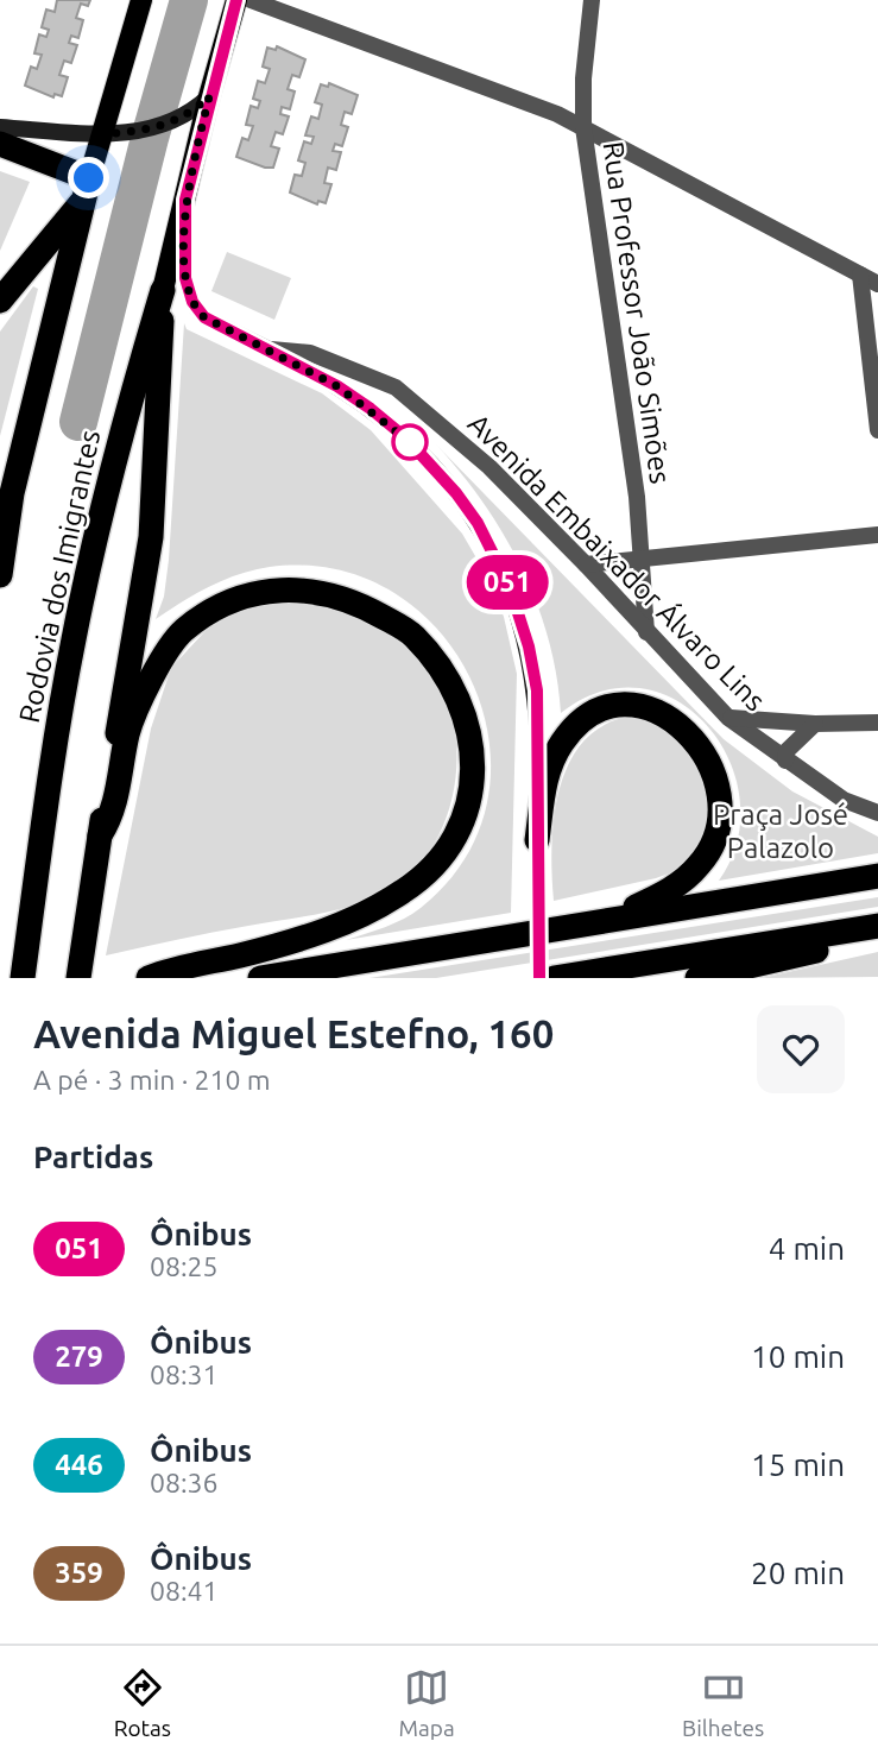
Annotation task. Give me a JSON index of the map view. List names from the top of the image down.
{
  "streets": {
    "highway": ["Rodovia dos Imigrantes"],
    "street": ["Rua Professor João Simões", "Avenida Embaixador Álvaro Lins"]
  },
  "crossings": [
    ["Rua Professor João Simões", "Avenida Embaixador Álvaro Lins"]
  ],
  "parks": ["Praça José Palazolo"],
  "lines": ["bus line 051"],
  "page": {
    "on_map": "051",
    "heading": [
      ["Avenida Miguel Estefno, 160", "A pé · 3 min · 210 m"],
      "Partidas"
    ],
    "list": [
      {
        "mark": "051",
        "name": "Ônibus",
        "note": "08:25",
        "value": "4 min"
      },
      {
        "mark": "279",
        "name": "Ônibus",
        "note": "08:31",
        "value": "10 min"
      },
      {
        "mark": "446",
        "name": "Ônibus",
        "note": "08:36",
        "value": "15 min"
      },
      {
        "mark": "359",
        "name": "Ônibus",
        "note": "08:41",
        "value": "20 min"
      }
    ],
    "tabs": ["Rotas", "Mapa", "Bilhetes"]
  }
}
